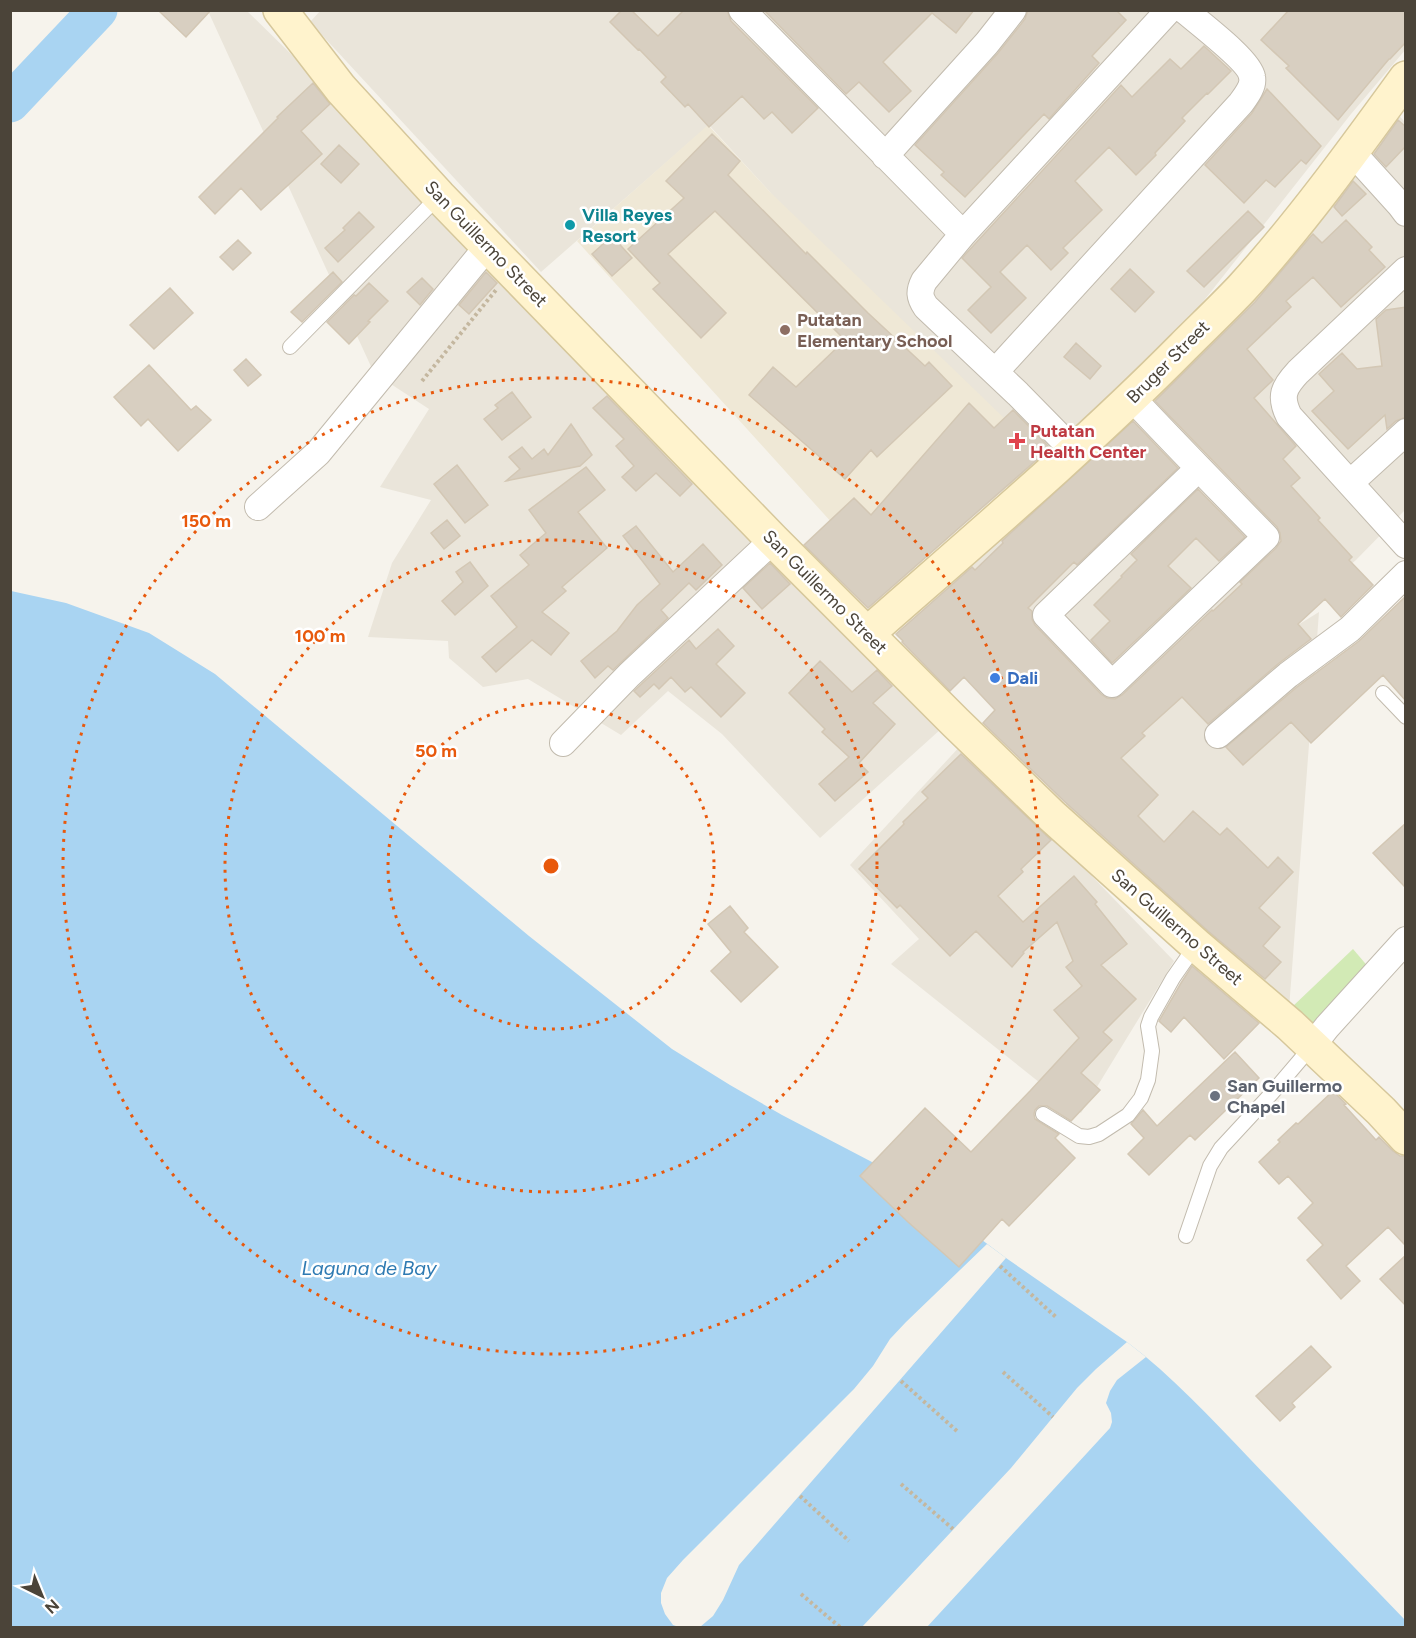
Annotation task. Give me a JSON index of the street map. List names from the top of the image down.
{
  "streets": {
    "main road": ["San Guillermo Street", "Bruger Street"]
  },
  "crossings": [
    ["San Guillermo Street", "Bruger Street"]
  ],
  "water": ["Laguna de Bay"],
  "places": {
    "other": [
      "Villa Reyes Resort",
      "Putatan Elementary School",
      "Dali",
      "San Guillermo Chapel"
    ],
    "health": ["Putatan Health Center"]
  },
  "north": "bottom right",
  "rings": ["150 m", "100 m", "50 m"]
}
